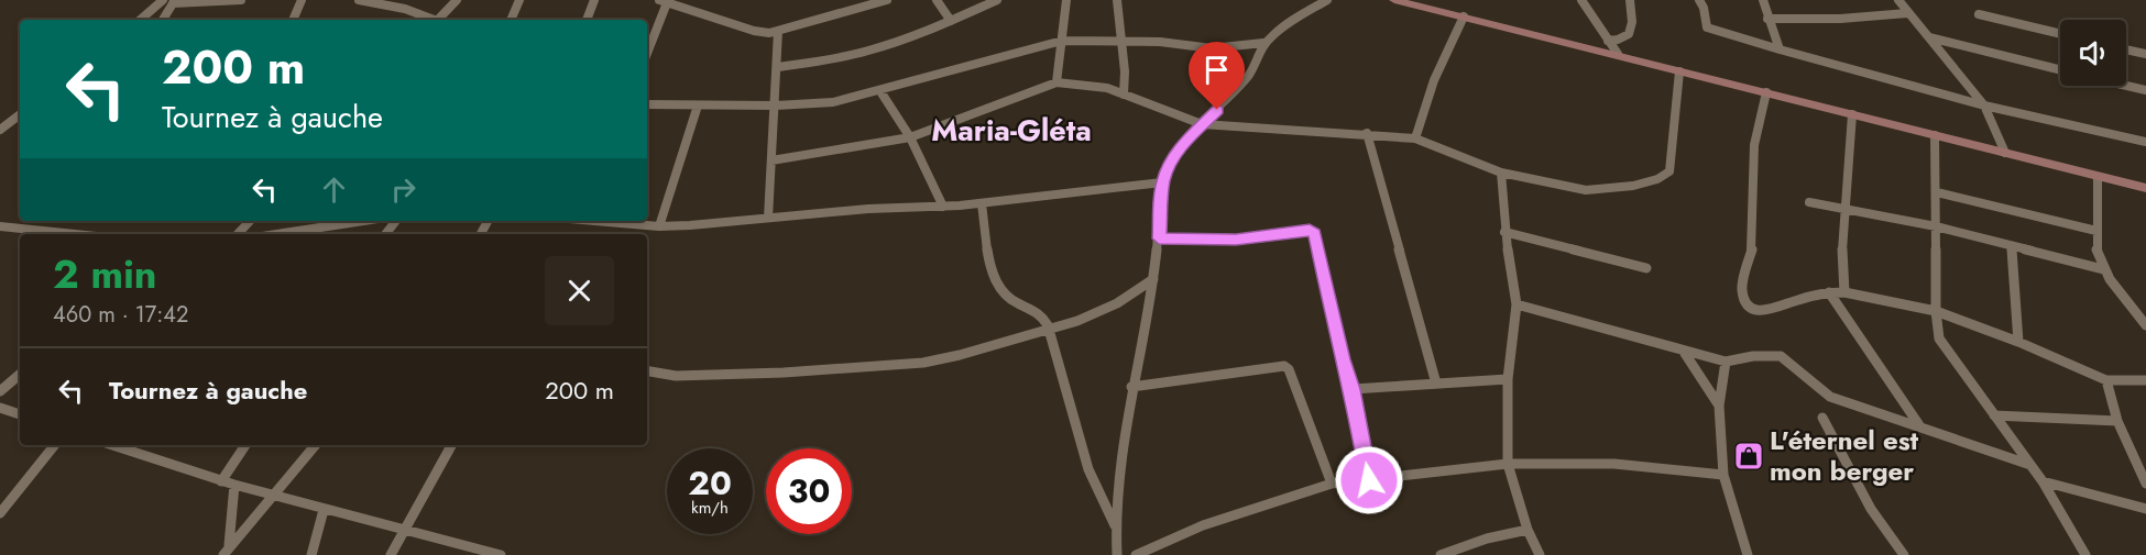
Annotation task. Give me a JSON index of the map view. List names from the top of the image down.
{
  "districts": ["Maria-Gléta"],
  "places": {
    "shop": ["L'éternel est mon berger"]
  },
  "page": {
    "turn": ["200 m", "Tournez à gauche"],
    "heading": ["2 min", "460 m · 17:42"],
    "list": [
      {
        "name": "Tournez à gauche",
        "value": "200 m"
      }
    ],
    "speed": "20 km/h",
    "limit": "30"
  }
}
